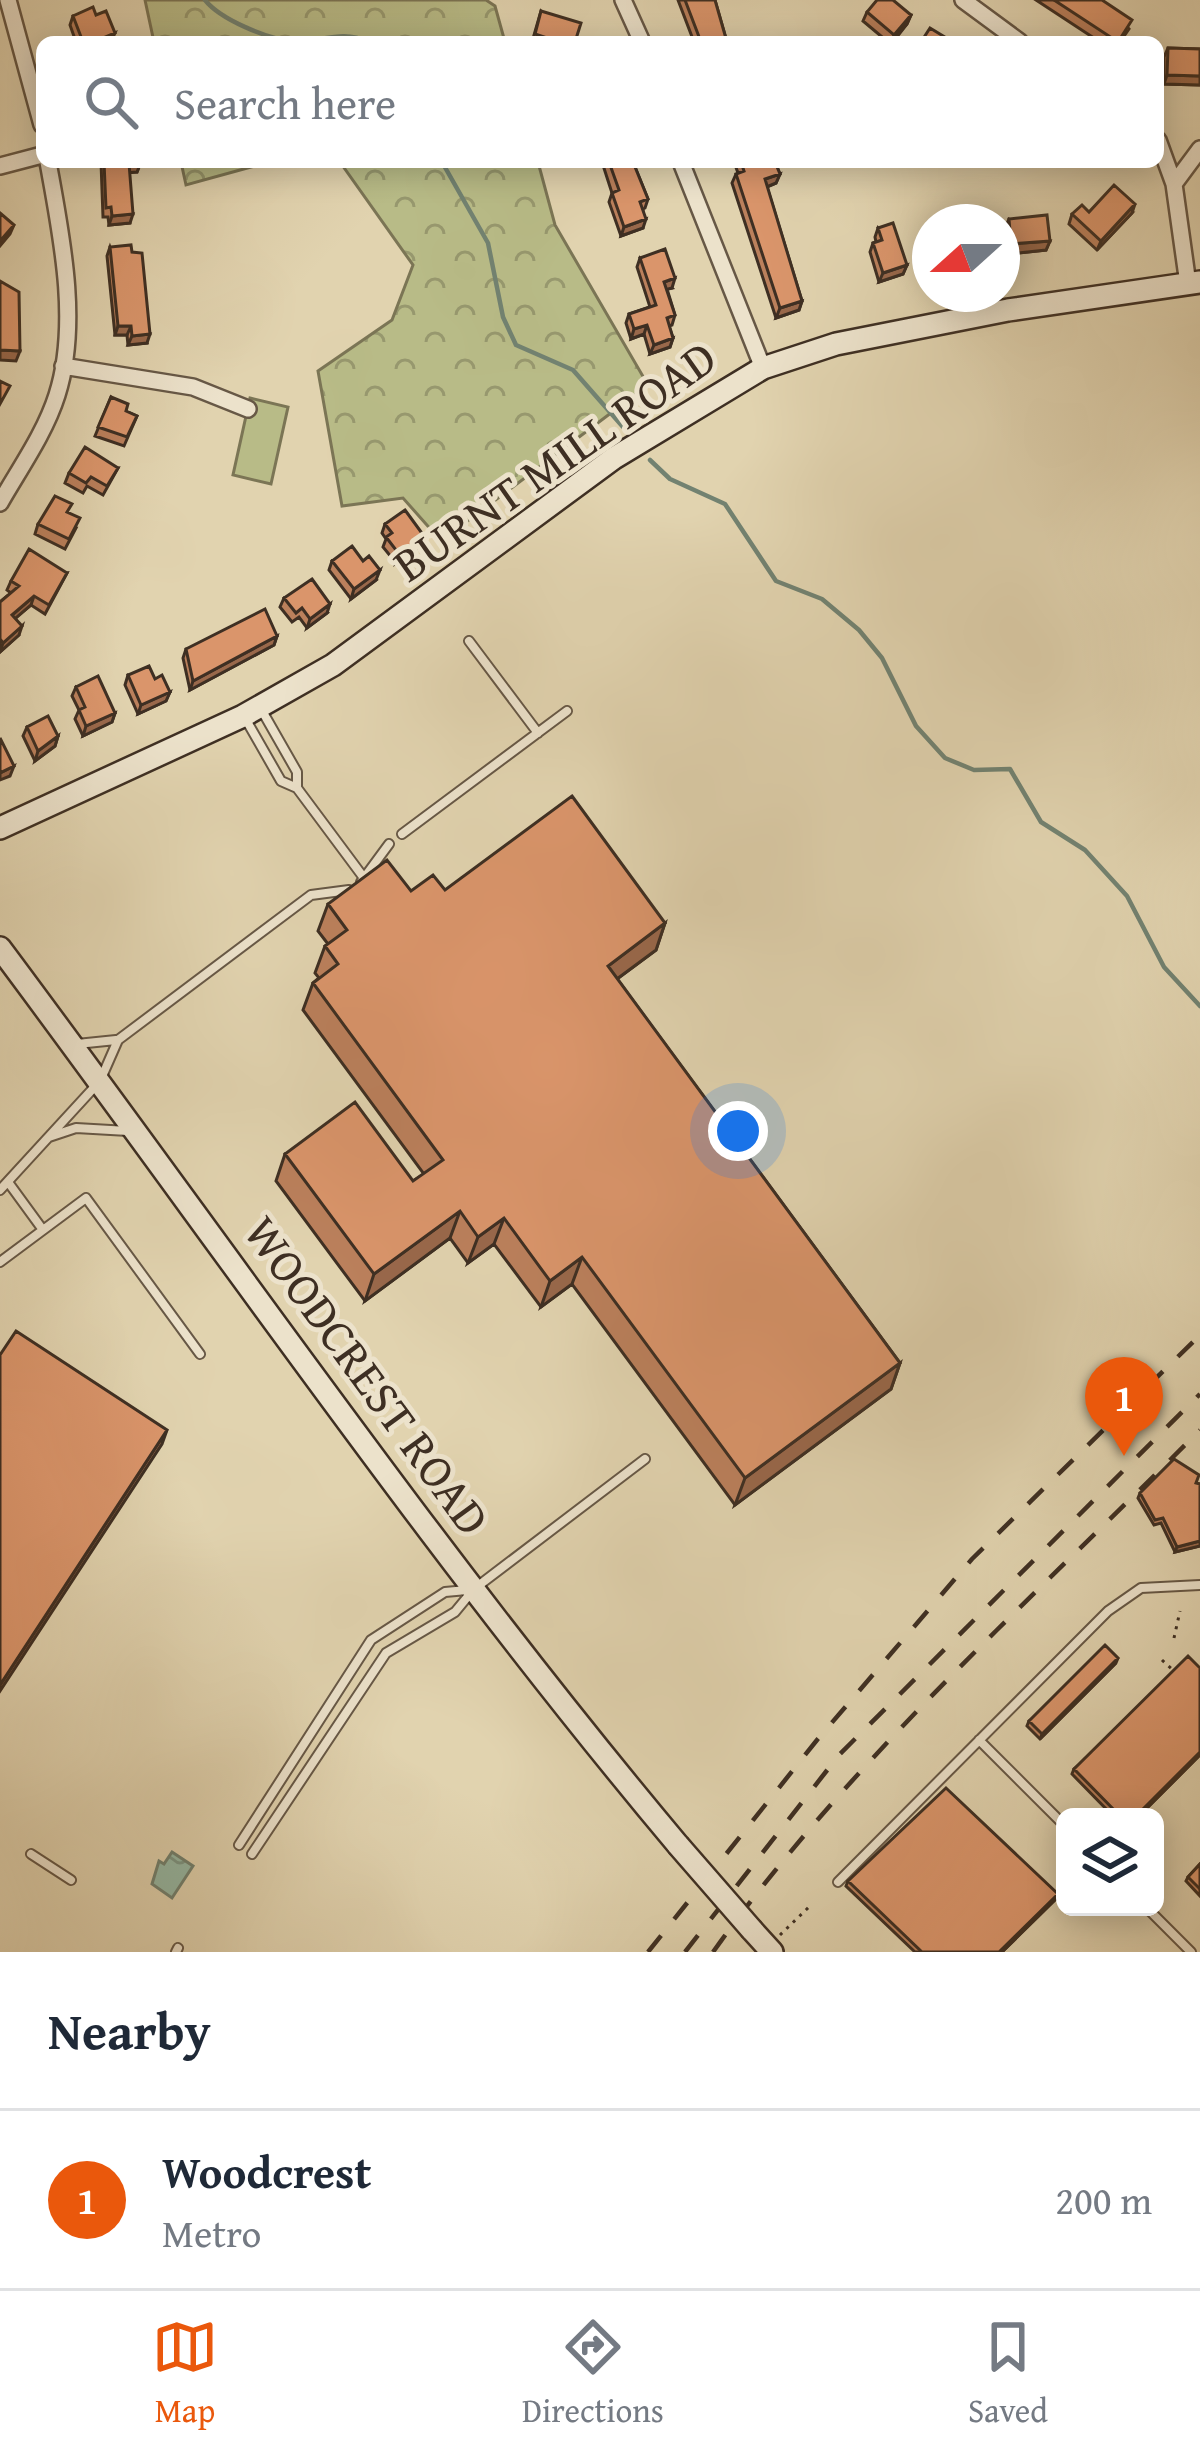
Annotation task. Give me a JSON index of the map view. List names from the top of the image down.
{
  "streets": {
    "main road": ["BURNT MILL ROAD", "WOODCREST ROAD"]
  },
  "north": "left",
  "page": {
    "search": "Search here",
    "pins": "1",
    "heading": "Nearby",
    "list": [
      {
        "mark": "1",
        "name": "Woodcrest",
        "note": "Metro",
        "value": "200 m"
      }
    ],
    "nav": ["Map", "Directions", "Saved"]
  }
}
